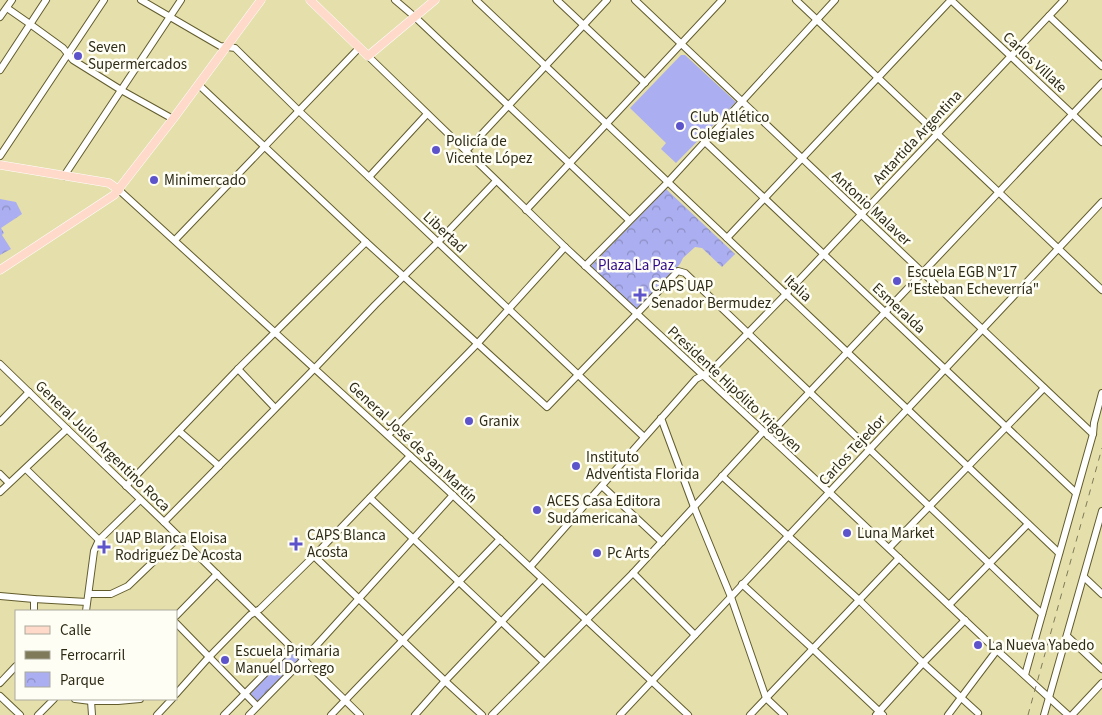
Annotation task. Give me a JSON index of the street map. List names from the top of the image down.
{
  "streets": {
    "street": [
      "Carlos Villate",
      "Antartida Argentina",
      "Antonio Malaver",
      "Libertad",
      "Italia",
      "Esmeralda",
      "Presidente Hipólito Yrigoyen",
      "General José de San Martín",
      "General Julio Argentino Roca",
      "Carlos Tejedor"
    ]
  },
  "crossings": [
    ["Carlos Villate", "Antartida Argentina"],
    ["Antartida Argentina", "Antonio Malaver"],
    ["Antartida Argentina", "Libertad"],
    ["Antartida Argentina", "Italia"],
    ["Antartida Argentina", "Esmeralda"],
    ["Antartida Argentina", "Presidente Hipólito Yrigoyen"],
    ["Antartida Argentina", "General José de San Martín"],
    ["Antonio Malaver", "Carlos Tejedor"],
    ["Italia", "Carlos Tejedor"],
    ["Esmeralda", "Carlos Tejedor"],
    ["Presidente Hipólito Yrigoyen", "Carlos Tejedor"],
    ["General José de San Martín", "Carlos Tejedor"]
  ],
  "parks": ["Plaza La Paz"],
  "places": {
    "other": [
      "Seven Supermercados",
      "Club Atlético Colegiales",
      "Policía de Vicente López",
      "Minimercado",
      "Escuela EGB Nº17 \"Esteban Echeverría\"",
      "Granix",
      "Instituto Adventista Florida",
      "ACES Casa Editora Sudamericana",
      "Luna Market",
      "Pc Arts",
      "La Nueva Yabedo",
      "Escuela Primaria Manuel Dorrego"
    ],
    "health": ["CAPS UAP Senador Bermudez", "CAPS Blanca Acosta", "UAP Blanca Eloisa Rodriguez De Acosta"]
  },
  "legend": ["Calle", "Ferrocarril", "Parque"]
}
